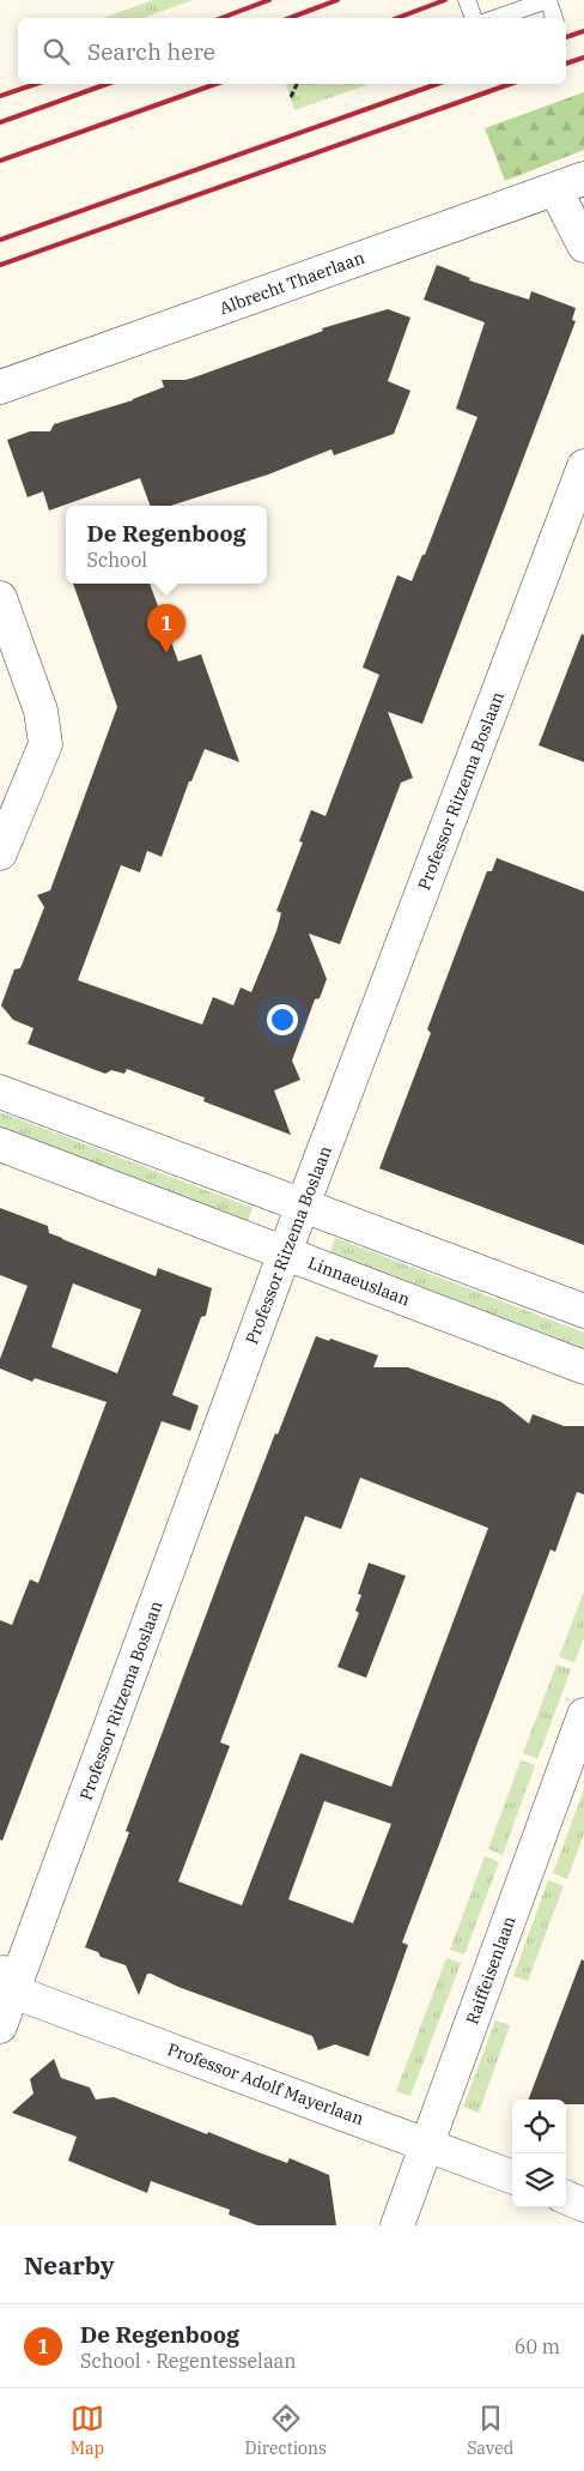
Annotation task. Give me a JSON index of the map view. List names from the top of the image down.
{
  "streets": {
    "street": [
      "Albrecht Thaerlaan",
      "Professor Ritzema Boslaan",
      "Linnaeuslaan",
      "Raiffeisenlaan",
      "Professor Adolf Mayerlaan"
    ]
  },
  "crossings": [
    ["Professor Ritzema Boslaan", "Linnaeuslaan"],
    ["Professor Ritzema Boslaan", "Professor Adolf Mayerlaan"],
    ["Raiffeisenlaan", "Professor Adolf Mayerlaan"]
  ],
  "page": {
    "search": "Search here",
    "popup": ["De Regenboog", "School"],
    "pins": "1",
    "heading": "Nearby",
    "list": [
      {
        "mark": "1",
        "name": "De Regenboog",
        "note": "School · Regentesselaan",
        "value": "60 m"
      }
    ],
    "nav": ["Map", "Directions", "Saved"]
  }
}
